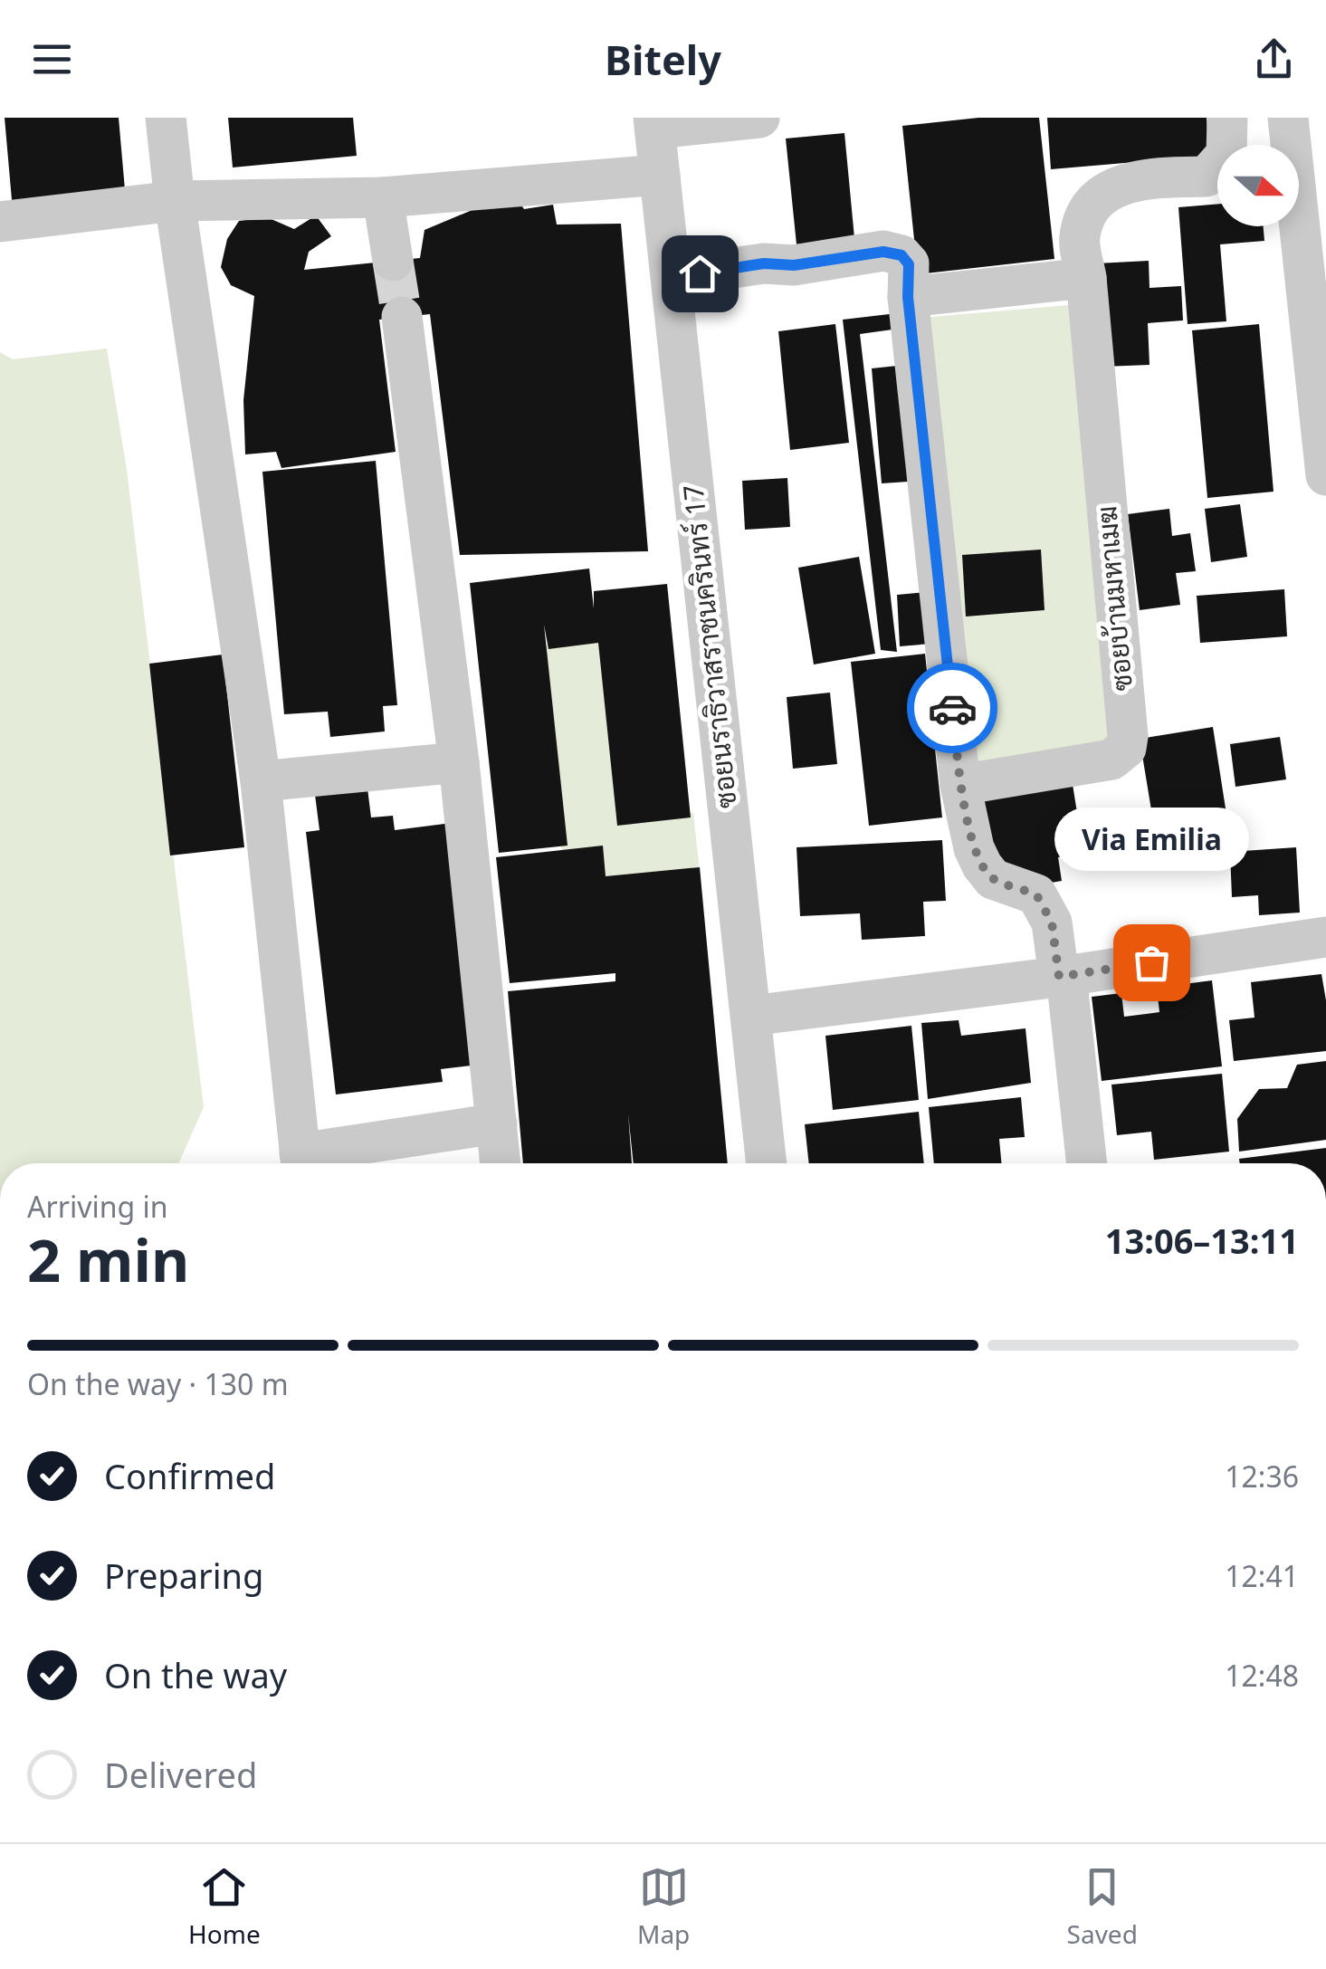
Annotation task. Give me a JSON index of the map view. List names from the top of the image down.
{
  "streets": {
    "street": ["ซอยบ้านมหาเมฆ", "ซอยนราธิวาสราชนครินทร์ 17"]
  },
  "places": ["Via Emilia"],
  "north": "right",
  "page": {
    "header": "Bitely",
    "bubble": "Via Emilia",
    "heading": ["2 min", "Arriving in", "13:06–13:11"],
    "bar": "On the way · 130 m",
    "list": [
      ["Confirmed", "12:36"],
      ["Preparing", "12:41"],
      ["On the way", "12:48"],
      "Delivered"
    ],
    "tabs": ["Home", "Map", "Saved"]
  }
}
